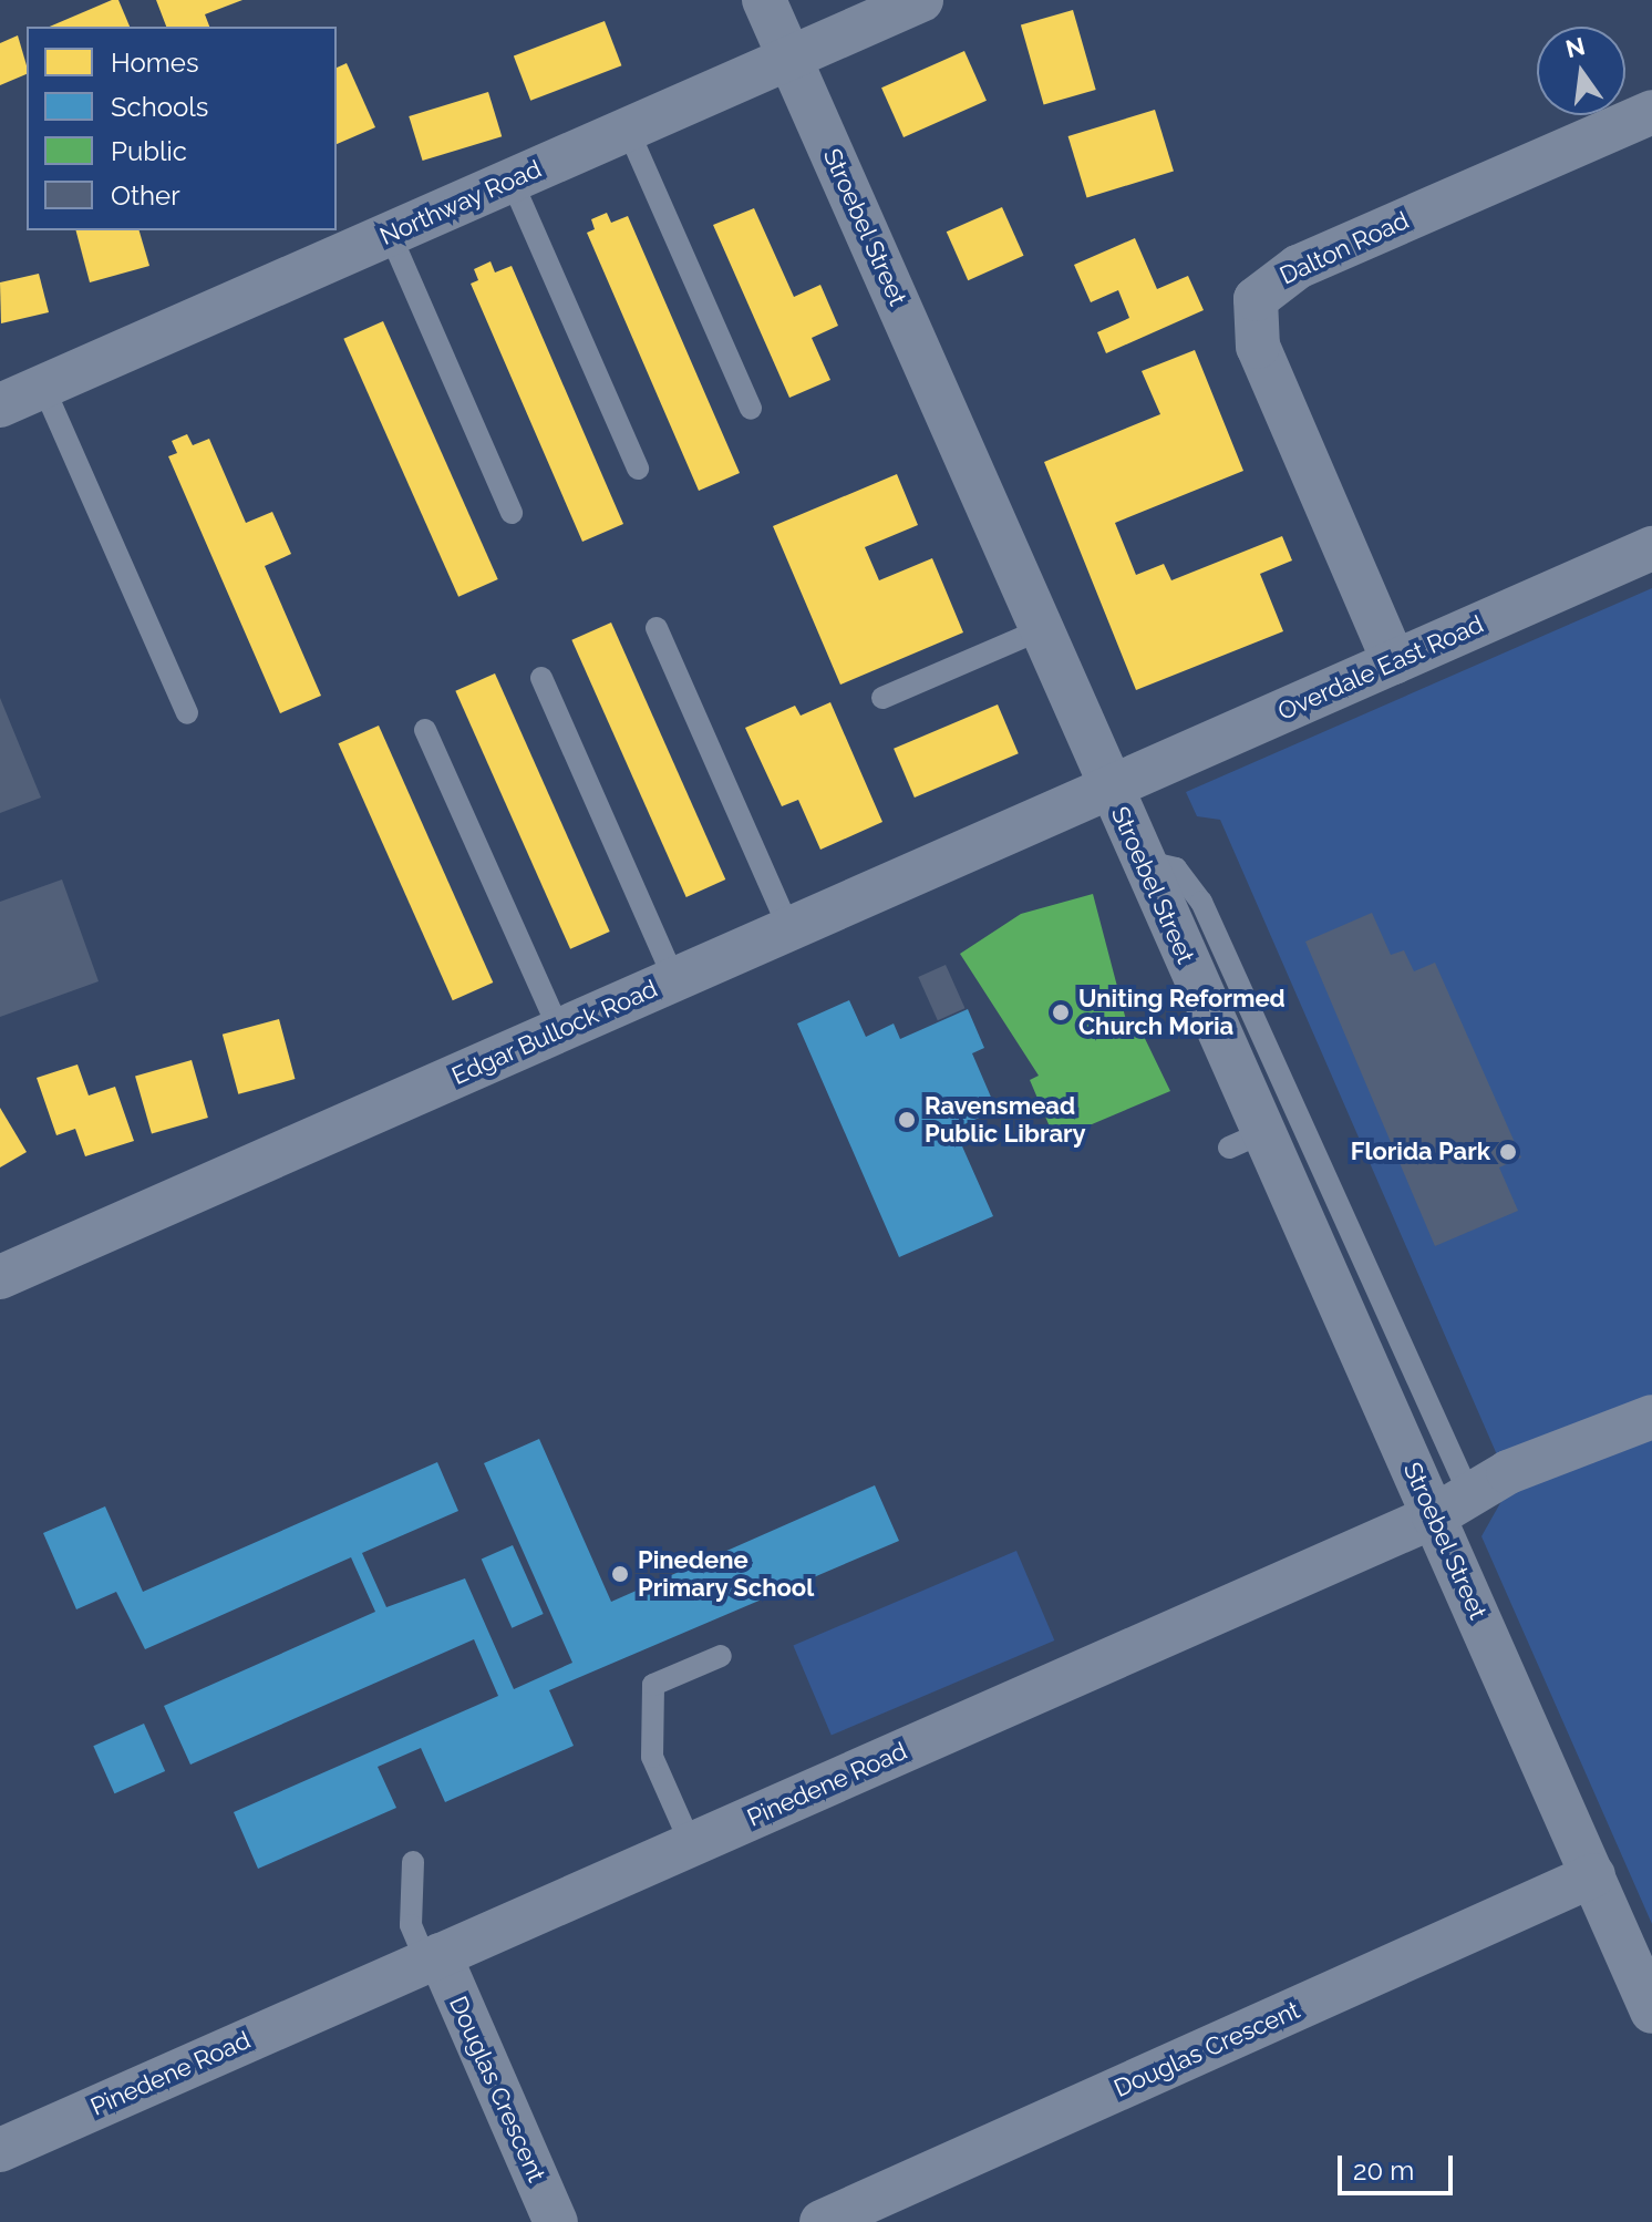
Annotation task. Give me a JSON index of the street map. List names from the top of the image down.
{
  "streets": {
    "street": [
      "Northway Road",
      "Stroebel Street",
      "Dalton Road",
      "Overdale East Road",
      "Edgar Bullock Road",
      "Pinedene Road",
      "Douglas Crescent"
    ]
  },
  "crossings": [
    ["Northway Road", "Stroebel Street"],
    ["Stroebel Street", "Overdale East Road"],
    ["Stroebel Street", "Edgar Bullock Road"],
    ["Stroebel Street", "Pinedene Road"],
    ["Stroebel Street", "Douglas Crescent"],
    ["Dalton Road", "Overdale East Road"],
    ["Overdale East Road", "Edgar Bullock Road"],
    ["Pinedene Road", "Douglas Crescent"]
  ],
  "places": [
    "Uniting Reformed Church Moria",
    "Ravensmead Public Library",
    "Florida Park",
    "Pinedene Primary School"
  ],
  "legend": [
    "Homes",
    "Schools",
    "Public",
    "Other"
  ],
  "scale_bar": "20 m",
  "north": "top"
}
